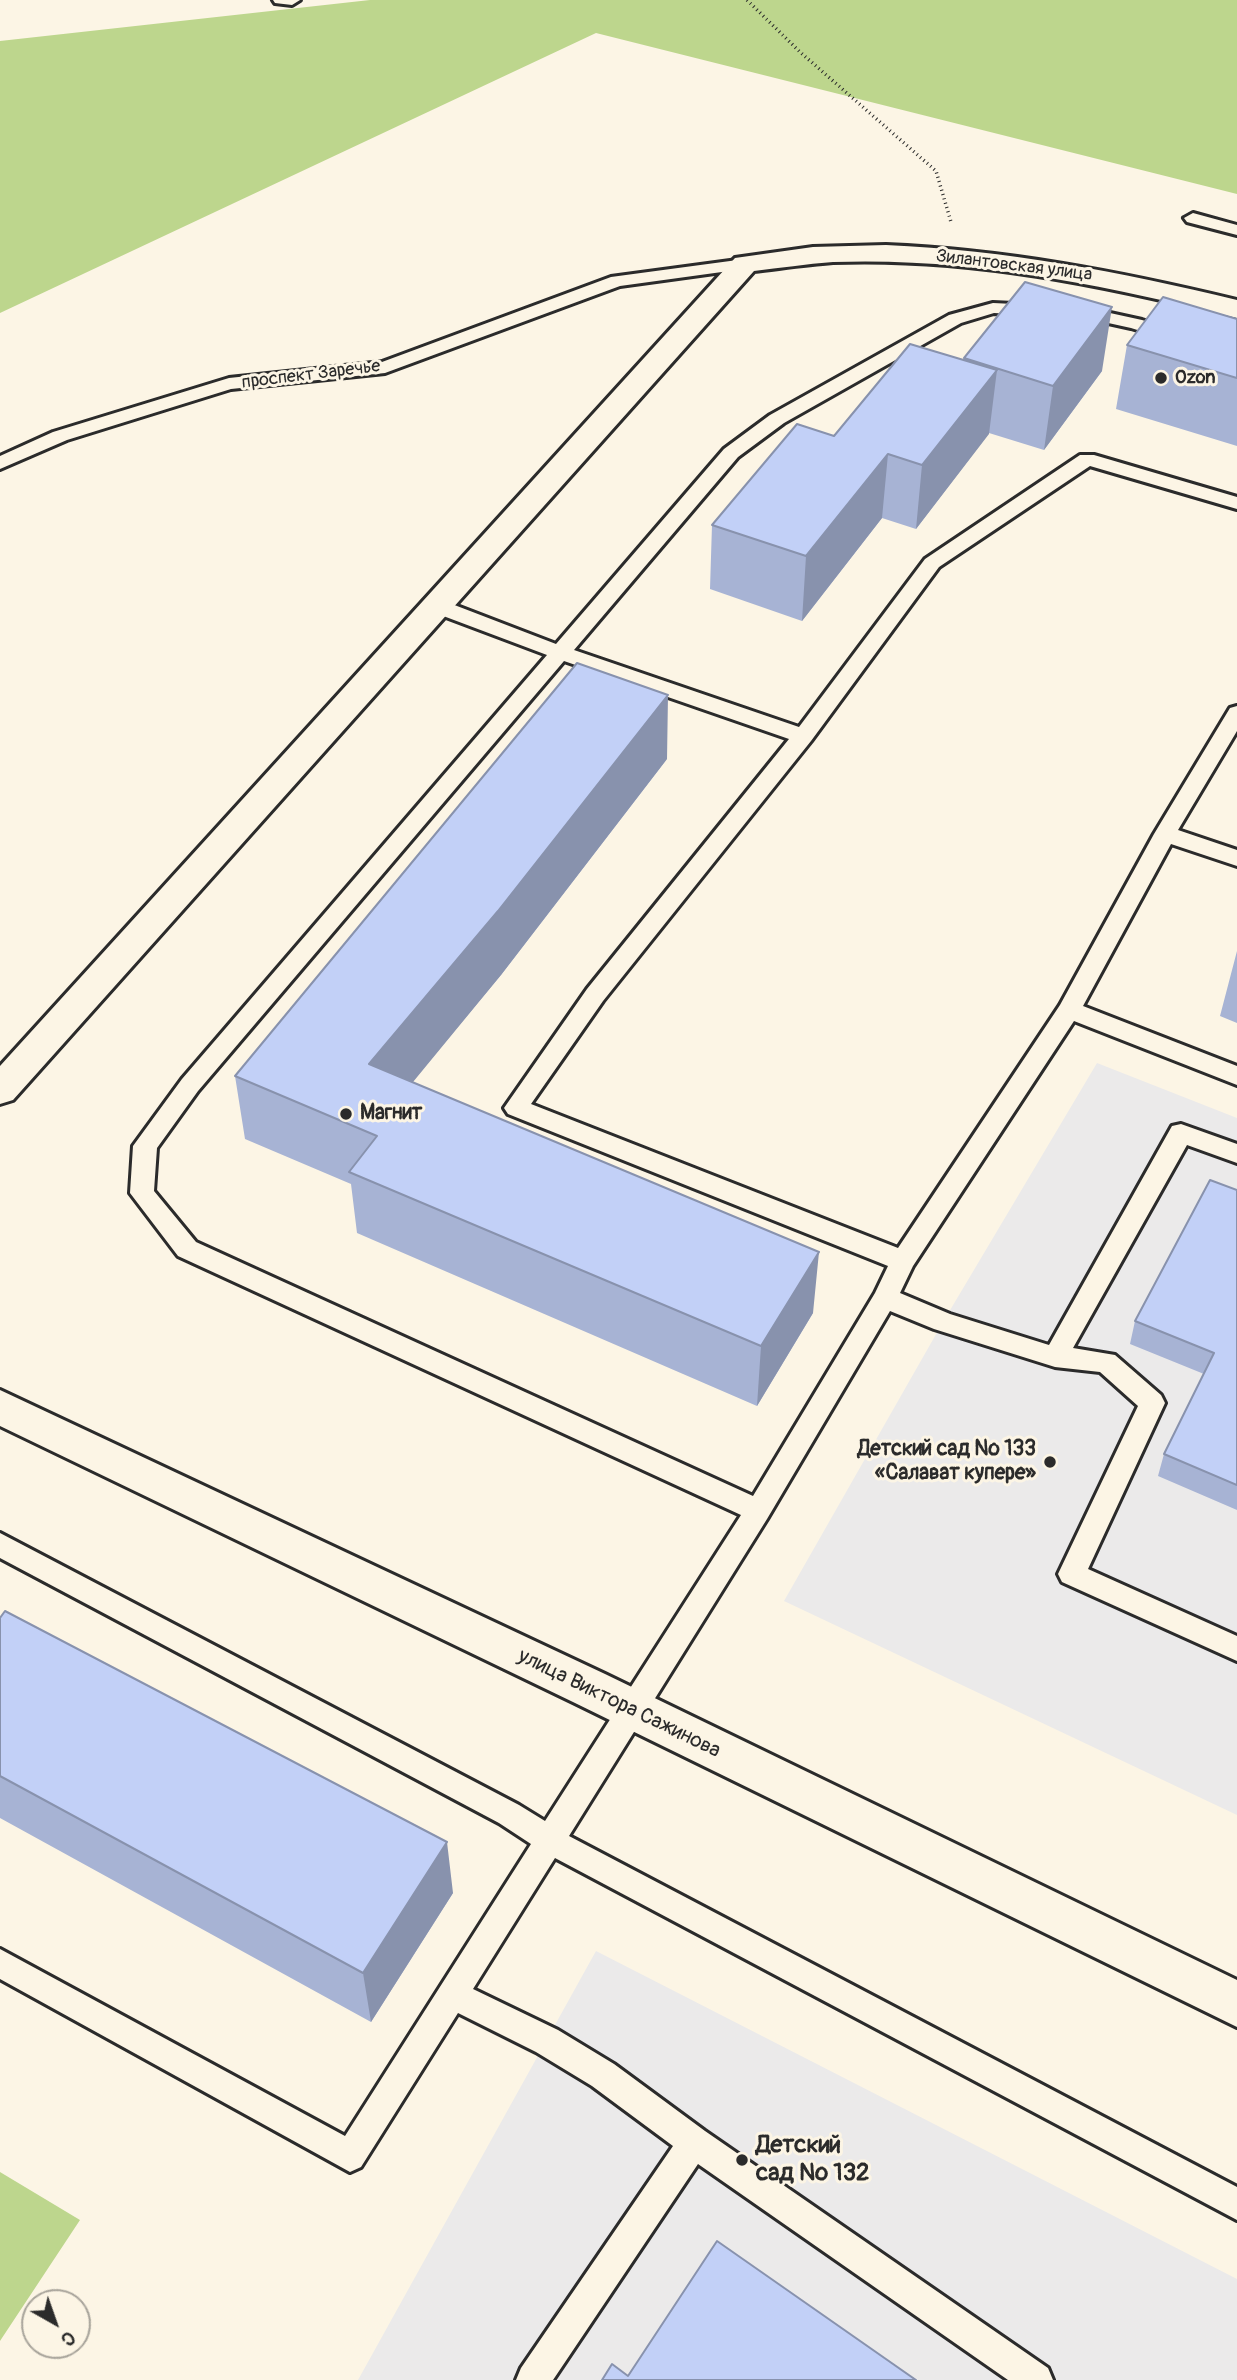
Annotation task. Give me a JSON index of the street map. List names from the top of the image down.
{
  "streets": {
    "street": ["Зилантовская улица", "улица Виктора Сажинова"],
    "lane": ["проспект Заречье"]
  },
  "crossings": [
    ["Зилантовская улица", "проспект Заречье"]
  ],
  "places": [
    "Ozon",
    "Магнит",
    "Детский сад № 133 «Салават купере»",
    "Детский сад № 132"
  ],
  "north": "bottom right"
}
